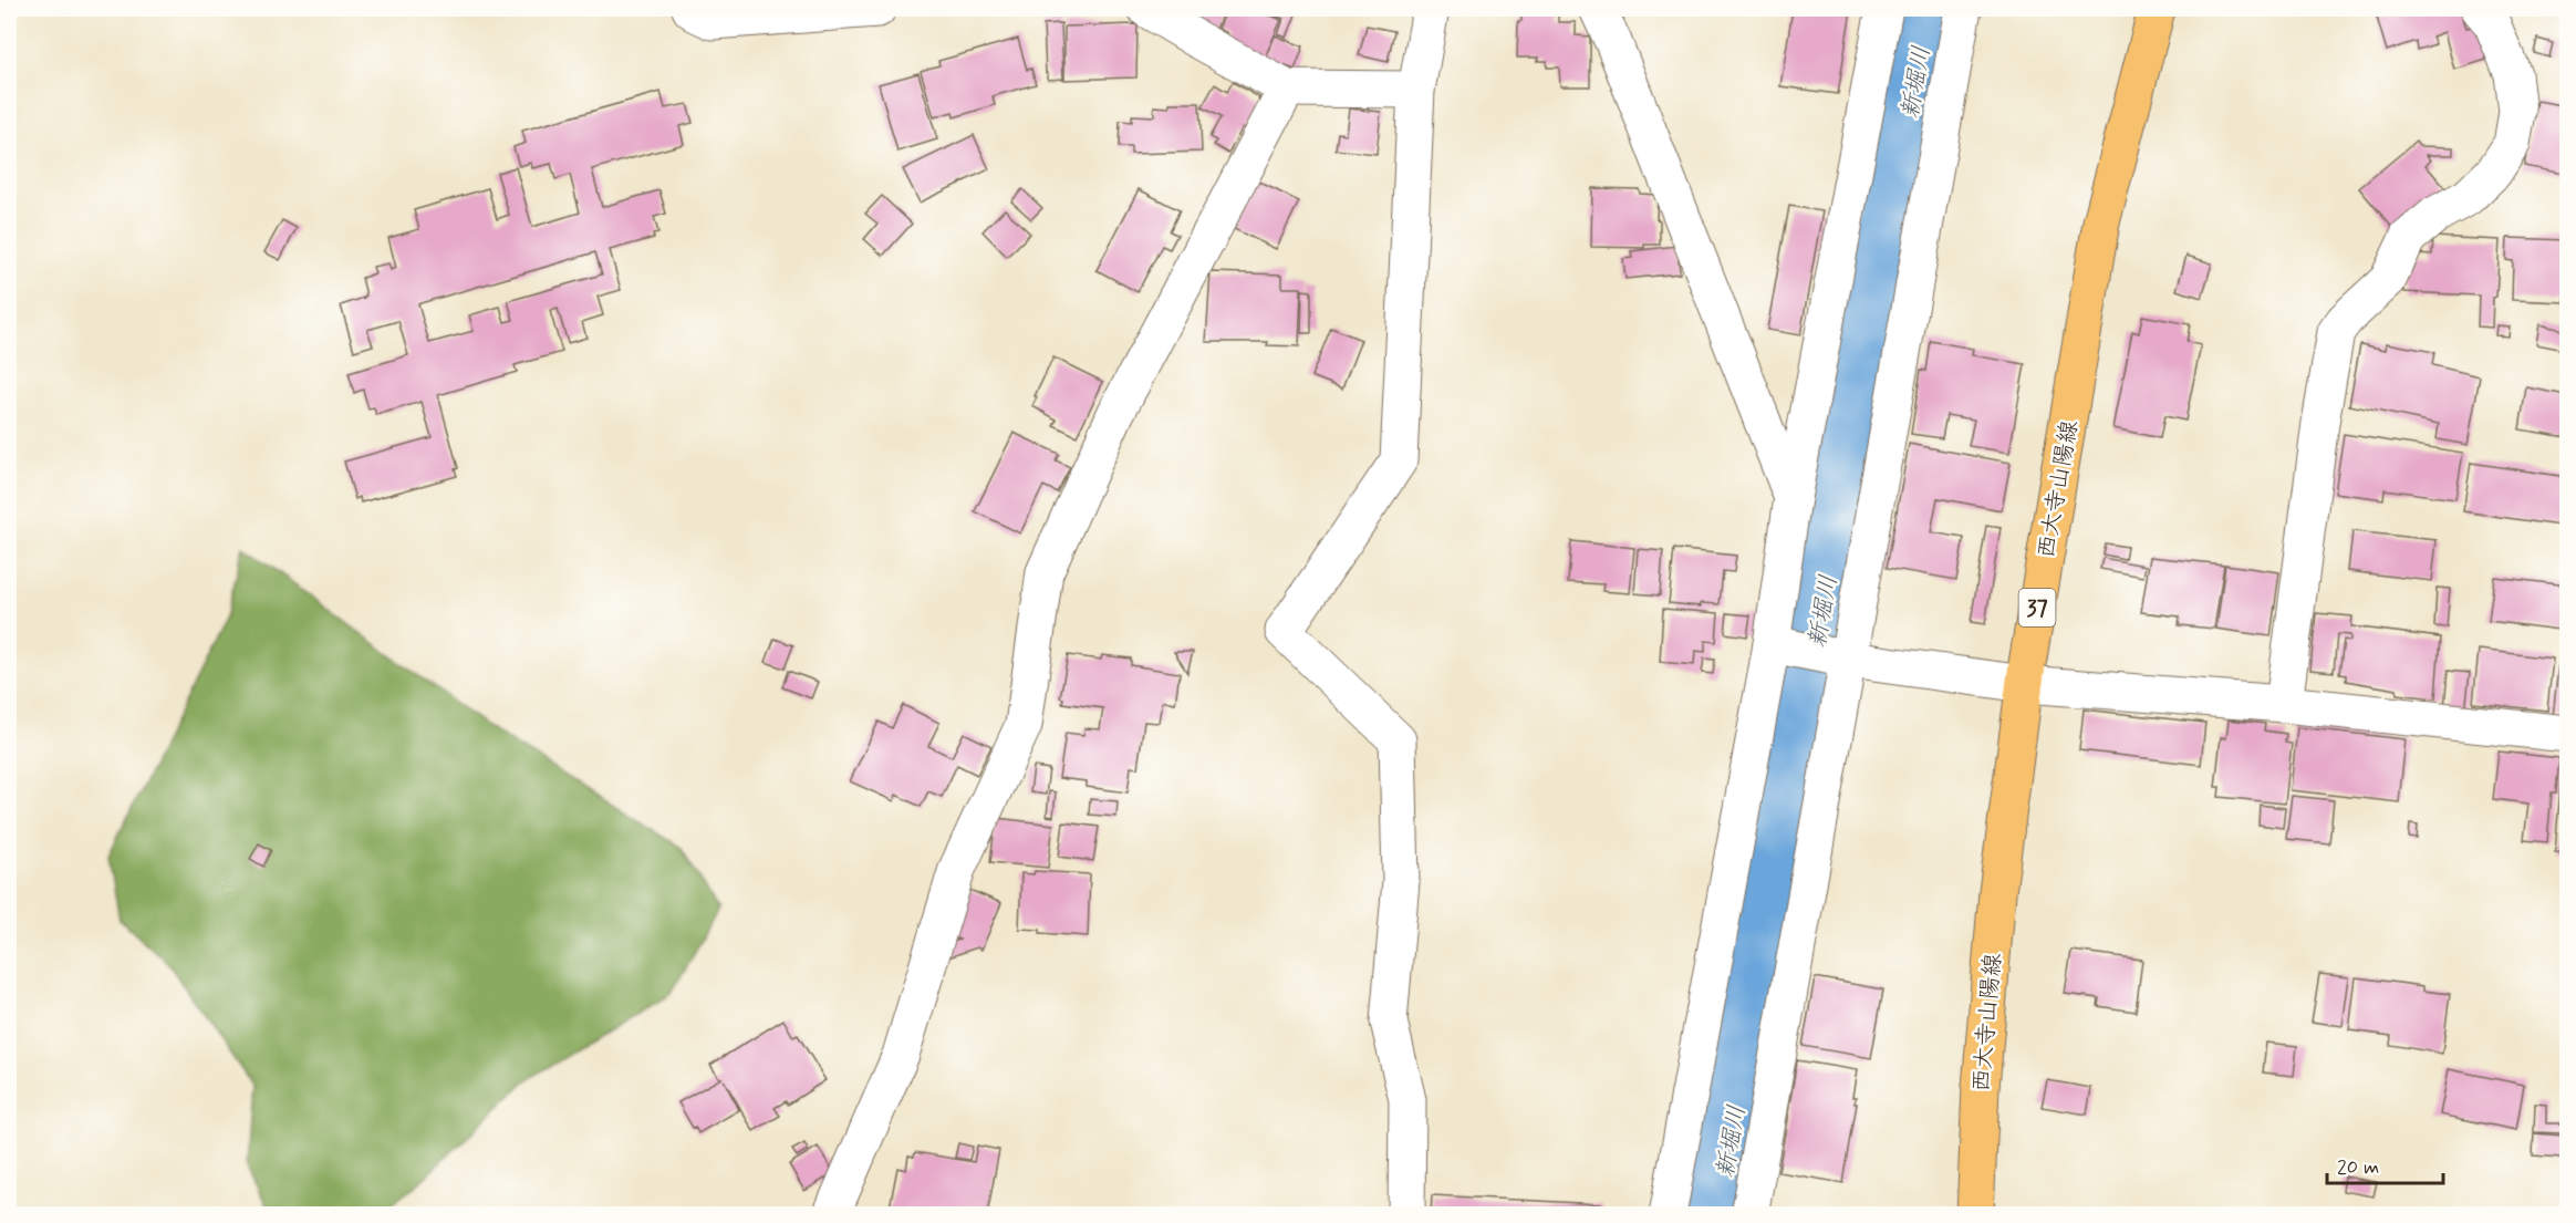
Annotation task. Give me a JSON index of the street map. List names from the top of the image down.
{
  "streets": {
    "main road": ["西大寺山陽線", "37"]
  },
  "water": ["新堀川"],
  "scale_bar": "20 m"
}
